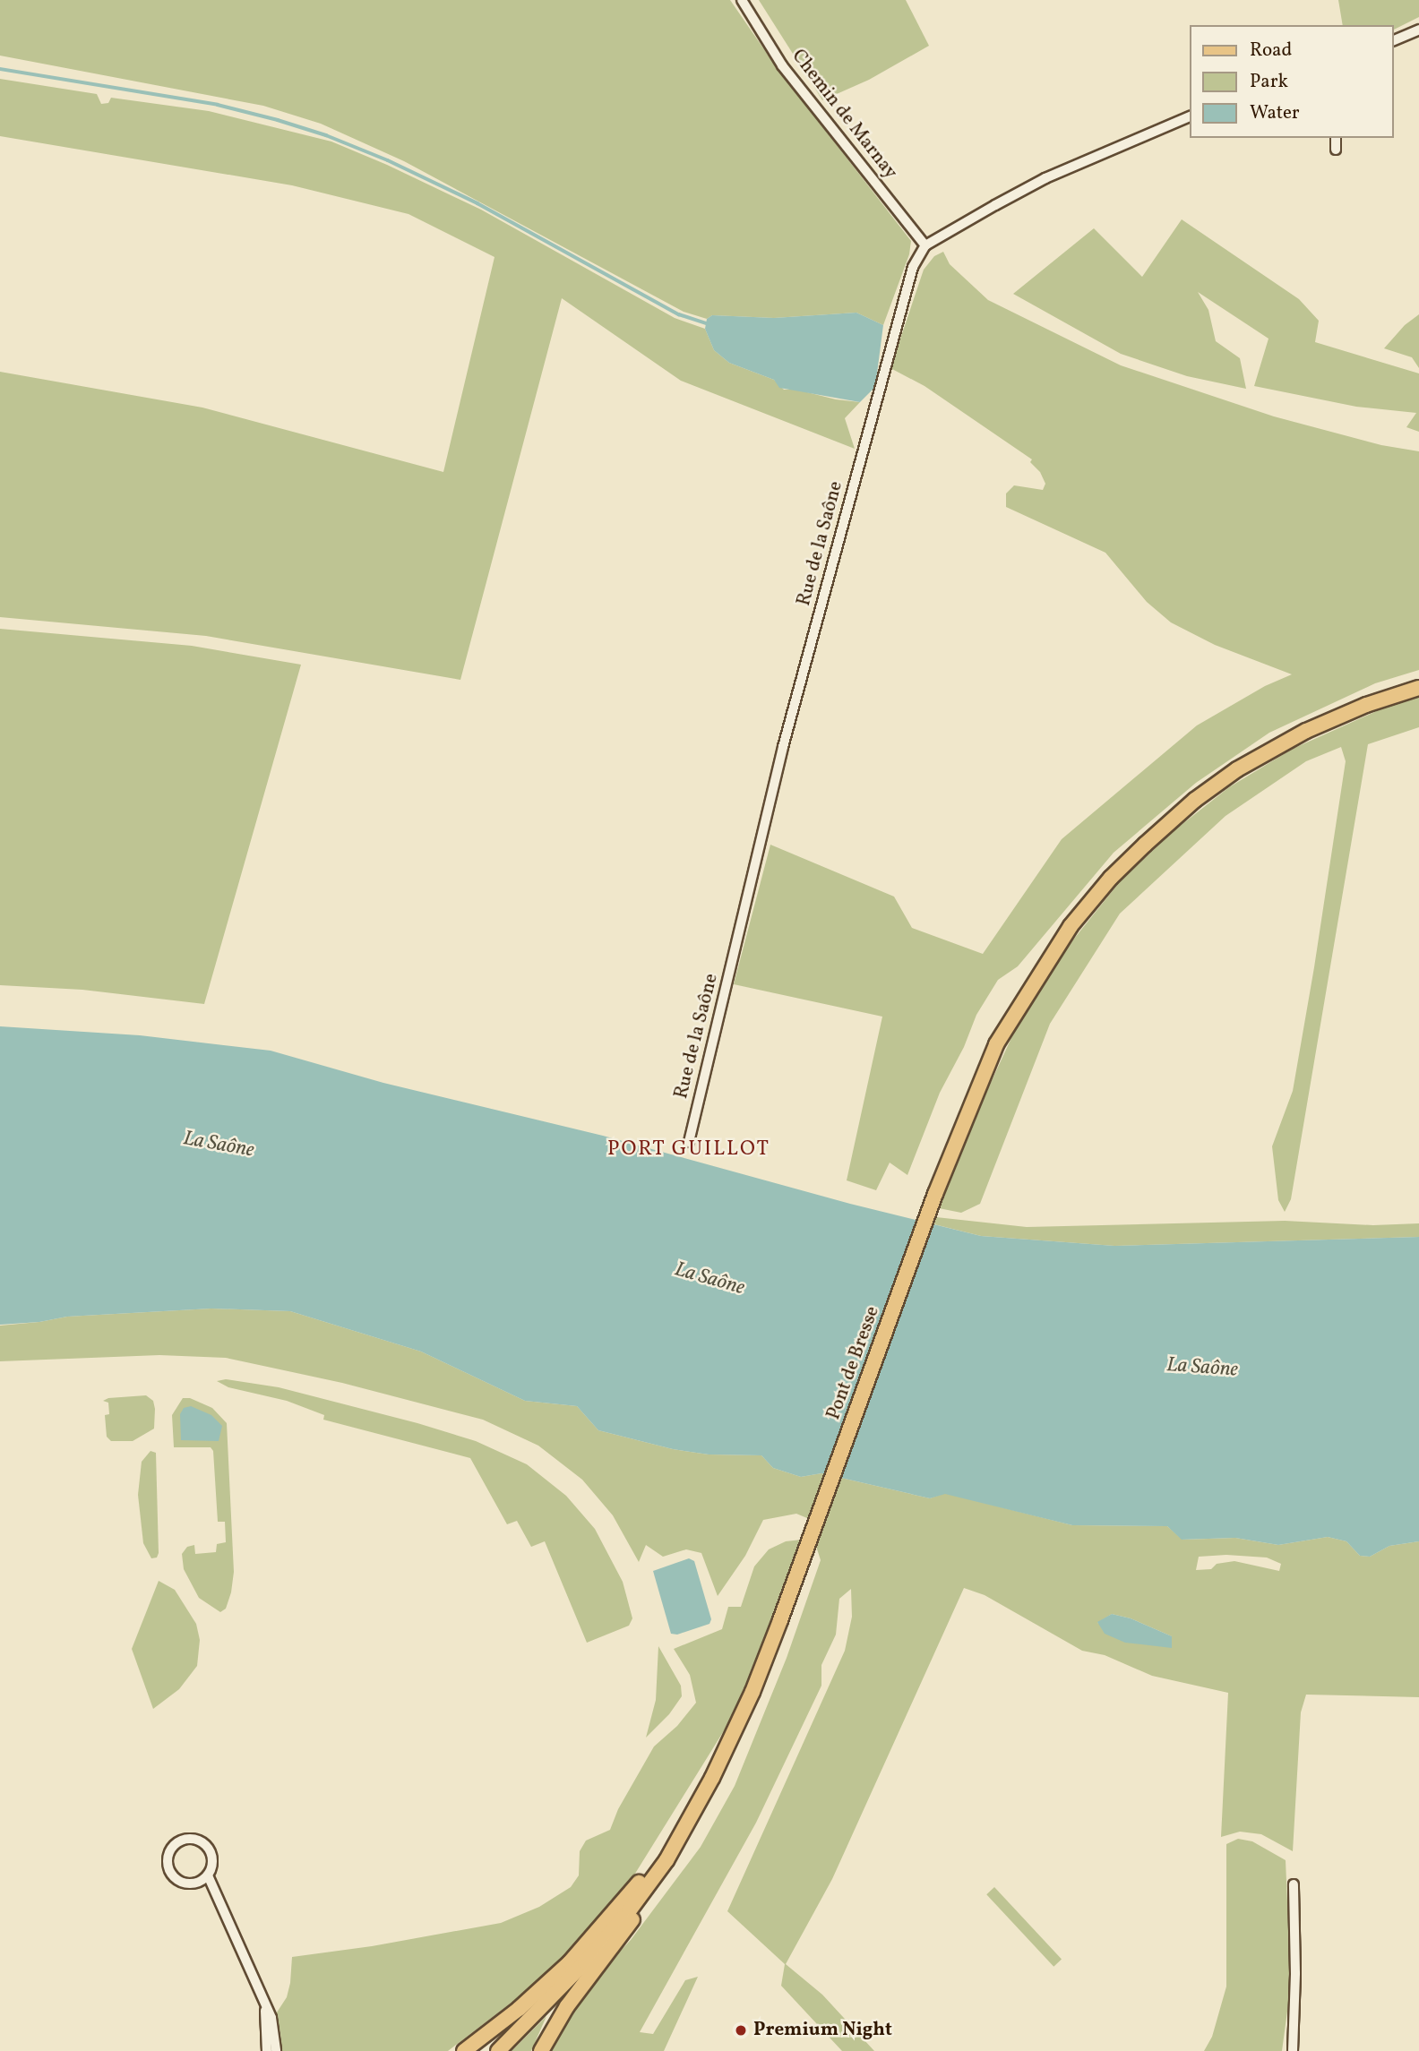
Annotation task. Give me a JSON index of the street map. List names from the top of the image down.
{
  "streets": {
    "main road": ["Pont de Bresse"],
    "street": ["Chemin de Marnay", "Rue de la Saône"]
  },
  "crossings": [
    ["Chemin de Marnay", "Rue de la Saône"]
  ],
  "districts": ["PORT GUILLOT"],
  "water": ["La Saône"],
  "places": ["Premium Night"],
  "legend": ["Road", "Park", "Water"]
}
